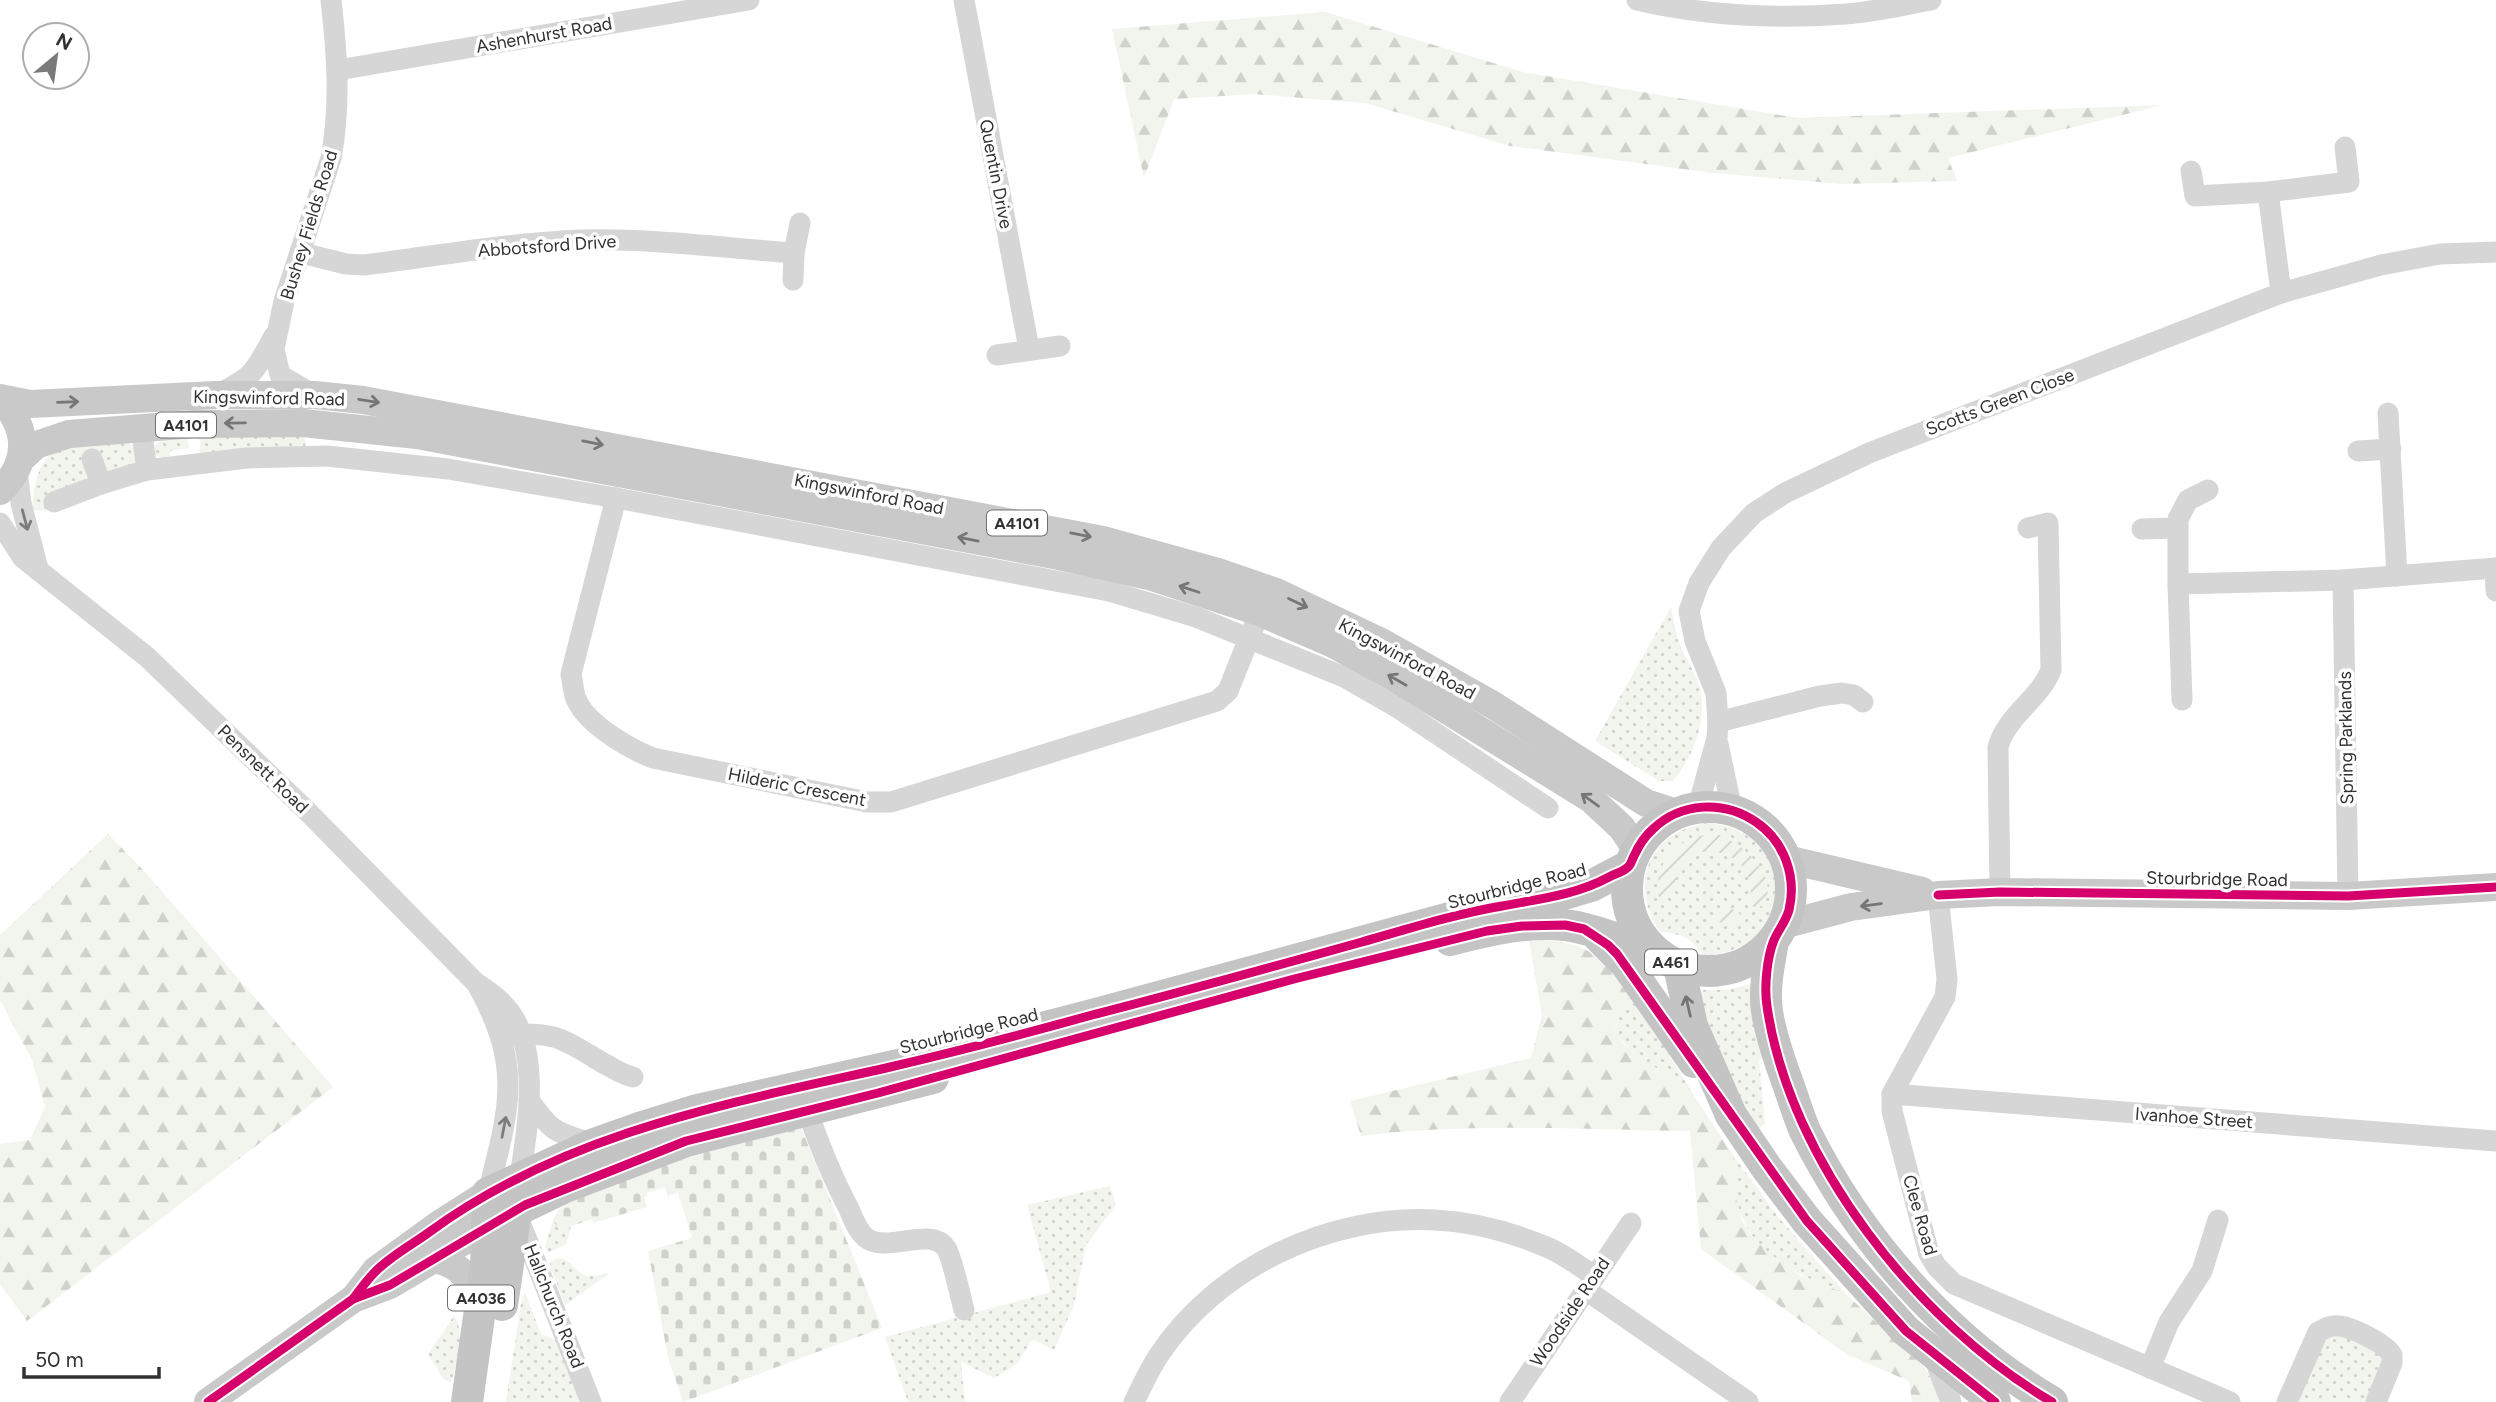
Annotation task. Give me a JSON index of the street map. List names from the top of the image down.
{
  "streets": {
    "highway": ["Stourbridge Road", "A461", "A4036"],
    "main road": ["Kingswinford Road", "A4101"],
    "street": [
      "Ashenhurst Road",
      "Quentin Drive",
      "Bushey Fields Road",
      "Abbotsford Drive",
      "Scotts Green Close",
      "Spring Parklands",
      "Pensnett Road",
      "Hilderic Crescent",
      "Ivanhoe Street",
      "Clee Road",
      "Hallchurch Road",
      "Woodside Road"
    ]
  },
  "crossings": [
    ["Ashenhurst Road", "Bushey Fields Road"],
    ["Bushey Fields Road", "Abbotsford Drive"],
    ["Bushey Fields Road", "Kingswinford Road"],
    ["Kingswinford Road", "Scotts Green Close"],
    ["Kingswinford Road", "A4101"],
    ["Kingswinford Road", "Hilderic Crescent"],
    ["Kingswinford Road", "Stourbridge Road"],
    ["Kingswinford Road", "A461"],
    ["Scotts Green Close", "Stourbridge Road"],
    ["Scotts Green Close", "A461"],
    ["Spring Parklands", "Stourbridge Road"],
    ["Pensnett Road", "Stourbridge Road"],
    ["Pensnett Road", "A4036"],
    ["Stourbridge Road", "A461"],
    ["Stourbridge Road", "A4036"],
    ["Stourbridge Road", "Hallchurch Road"],
    ["Ivanhoe Street", "Clee Road"],
    ["A4036", "Hallchurch Road"]
  ],
  "scale_bar": "50 m",
  "north": "top right"
}
